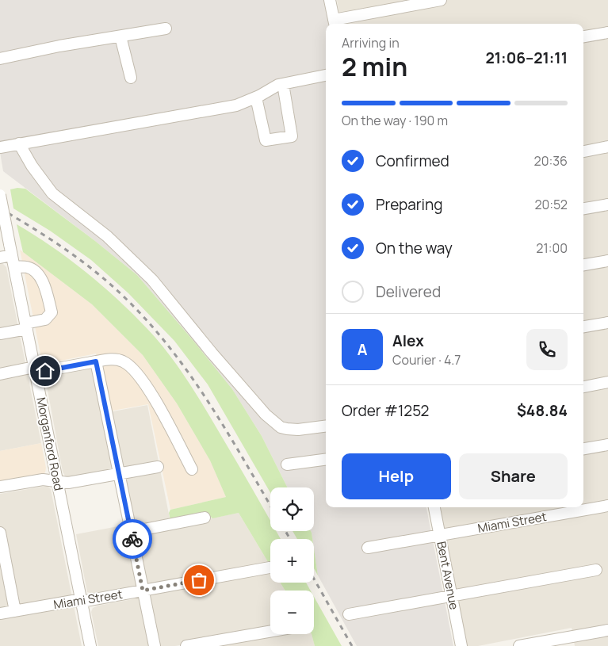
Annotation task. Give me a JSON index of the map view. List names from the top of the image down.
{
  "streets": {
    "street": ["Morganford Road", "Miami Street", "Bent Avenue"]
  },
  "crossings": [
    ["Morganford Road", "Miami Street"],
    ["Miami Street", "Bent Avenue"]
  ],
  "page": {
    "heading": ["2 min", "Arriving in", "21:06–21:11"],
    "panel": [
      "Alex",
      "Courier · 4.7",
      "Order #1252",
      "$48.84"
    ],
    "bar": "On the way · 190 m",
    "list": [
      ["Confirmed", "20:36"],
      ["Preparing", "20:52"],
      ["On the way", "21:00"],
      "Delivered"
    ],
    "round": "A",
    "buttons": ["Help", "Share"],
    "map_buttons": ["+", "−"]
  }
}
